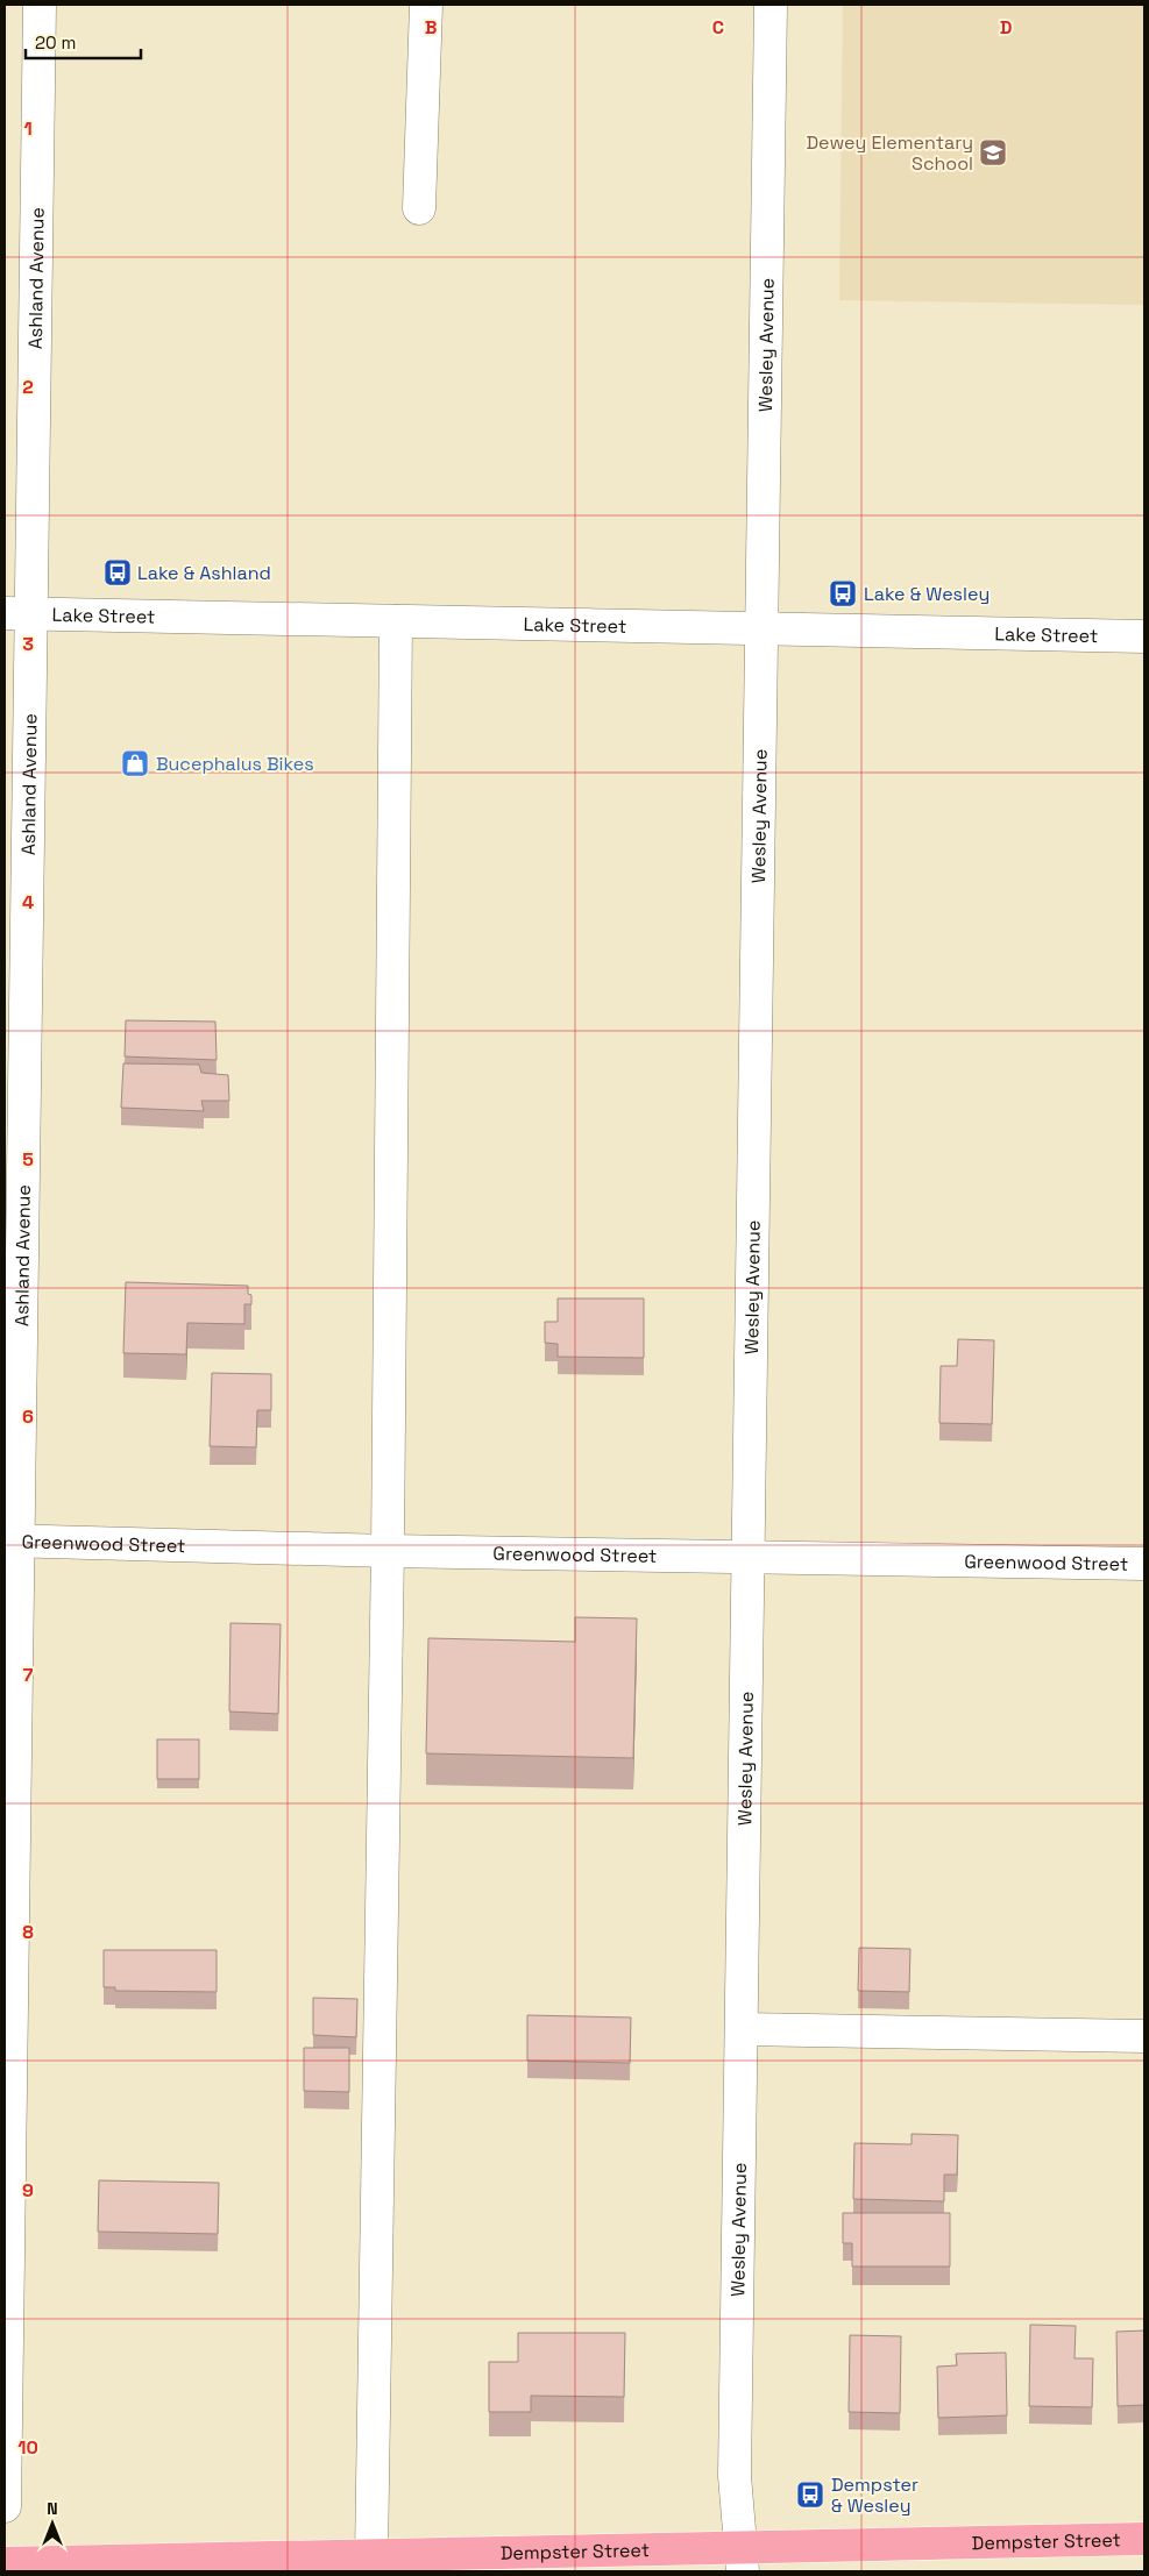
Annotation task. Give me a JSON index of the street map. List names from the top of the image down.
{
  "streets": {
    "main road": ["Dempster Street"],
    "street": [
      "Ashland Avenue",
      "Wesley Avenue",
      "Lake Street",
      "Greenwood Street"
    ]
  },
  "crossings": [
    ["Ashland Avenue", "Lake Street"],
    ["Ashland Avenue", "Greenwood Street"],
    ["Wesley Avenue", "Lake Street"],
    ["Wesley Avenue", "Greenwood Street"],
    ["Wesley Avenue", "Dempster Street"]
  ],
  "places": {
    "school or university": ["Dewey Elementary School"],
    "bus stop": ["Lake & Ashland", "Lake & Wesley", "Dempster & Wesley"],
    "shop": ["Bucephalus Bikes"]
  },
  "scale_bar": "20 m",
  "north": "top",
  "grid": {
    "columns": ["B", "C", "D"],
    "rows": [
      "1",
      "2",
      "3",
      "4",
      "5",
      "6",
      "7",
      "8",
      "9",
      "10"
    ]
  }
}
